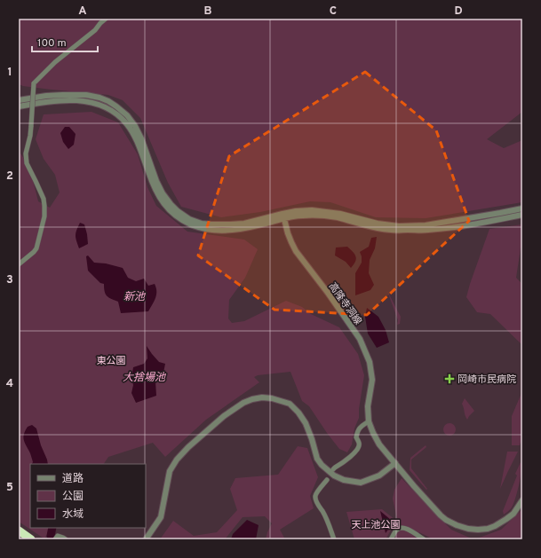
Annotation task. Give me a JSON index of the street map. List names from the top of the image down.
{
  "streets": {
    "street": ["高隆寺洞線"]
  },
  "water": ["新池", "大捨場池"],
  "parks": ["東公園", "天上池公園"],
  "places": {
    "health": ["岡崎市民病院"]
  },
  "legend": ["道路", "公園", "水域"],
  "scale_bar": "100 m",
  "grid": {
    "columns": [
      "A",
      "B",
      "C",
      "D"
    ],
    "rows": [
      "1",
      "2",
      "3",
      "4",
      "5"
    ]
  }
}
